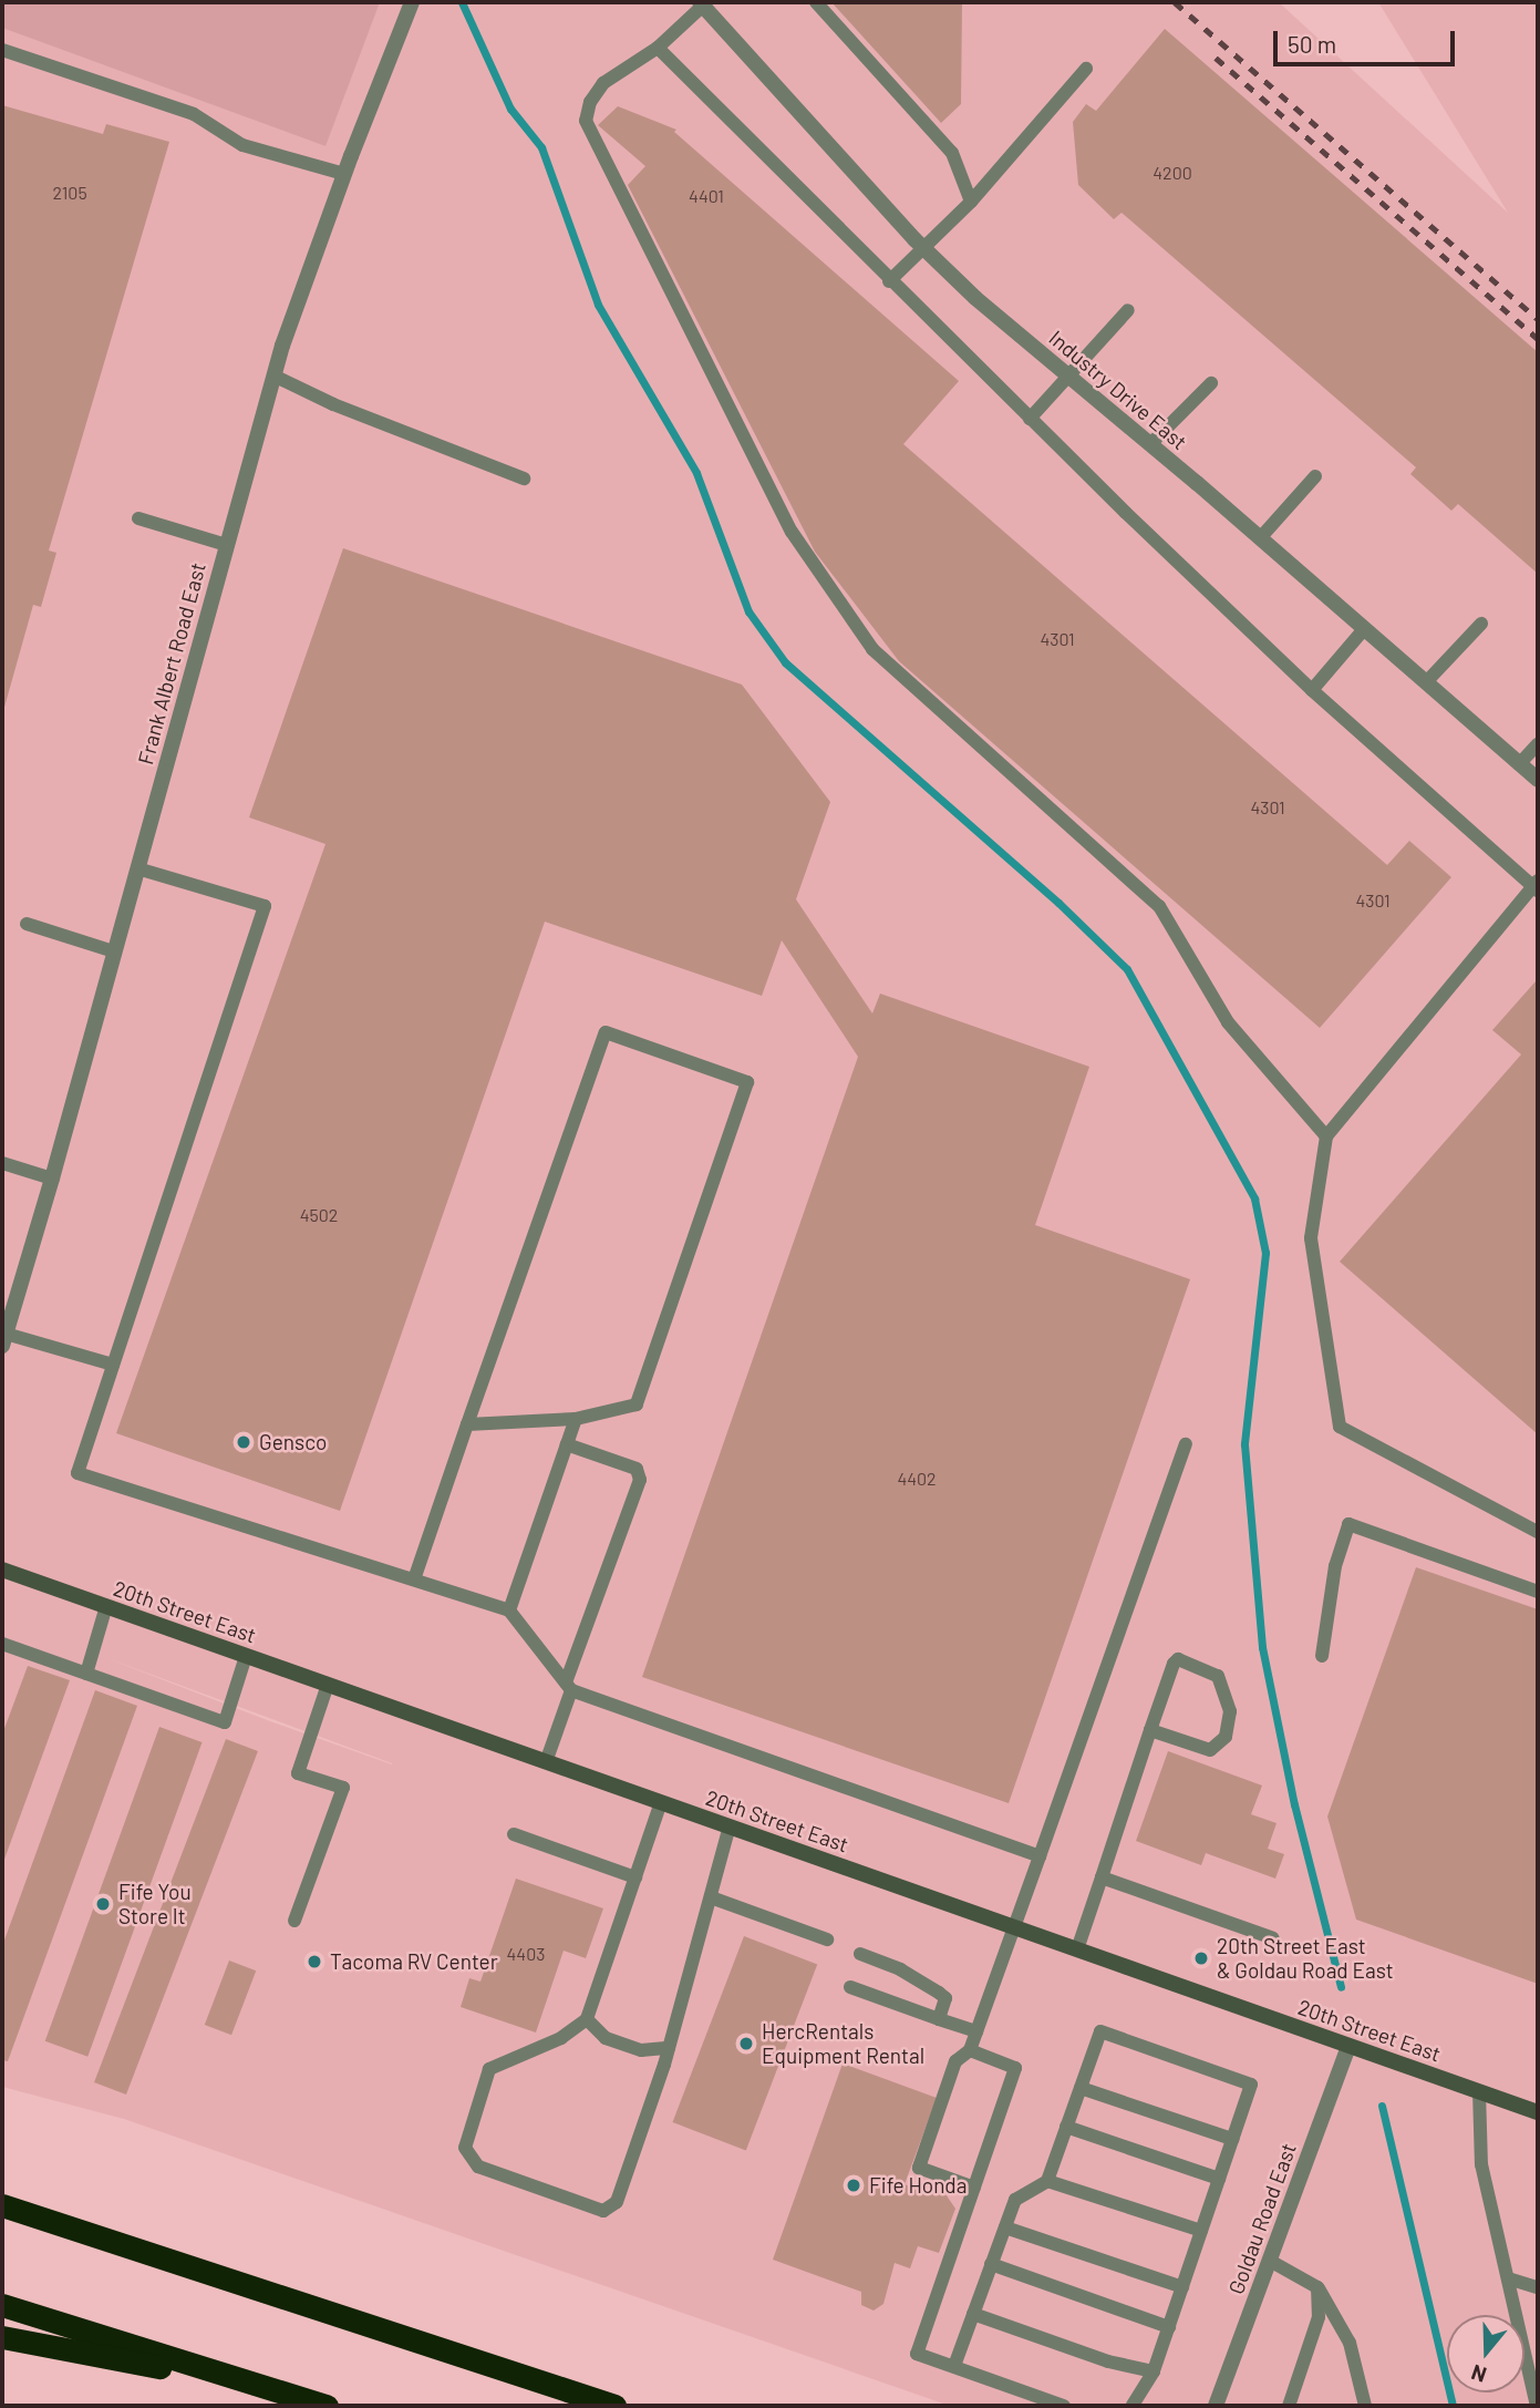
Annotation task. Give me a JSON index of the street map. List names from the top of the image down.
{
  "streets": {
    "main road": ["20th Street East"],
    "street": ["Industry Drive East", "Frank Albert Road East", "Goldau Road East"]
  },
  "crossings": [
    ["20th Street East", "Goldau Road East"]
  ],
  "places": [
    "Gensco",
    "Fife You Store It",
    "20th Street East & Goldau Road East",
    "Tacoma RV Center",
    "HercRentals Equipment Rental",
    "Fife Honda"
  ],
  "house_numbers": [
    "4200",
    "2105",
    "4401",
    "4301",
    "4301",
    "4301",
    "4502",
    "4402",
    "4403"
  ],
  "scale_bar": "50 m",
  "north": "bottom"
}
